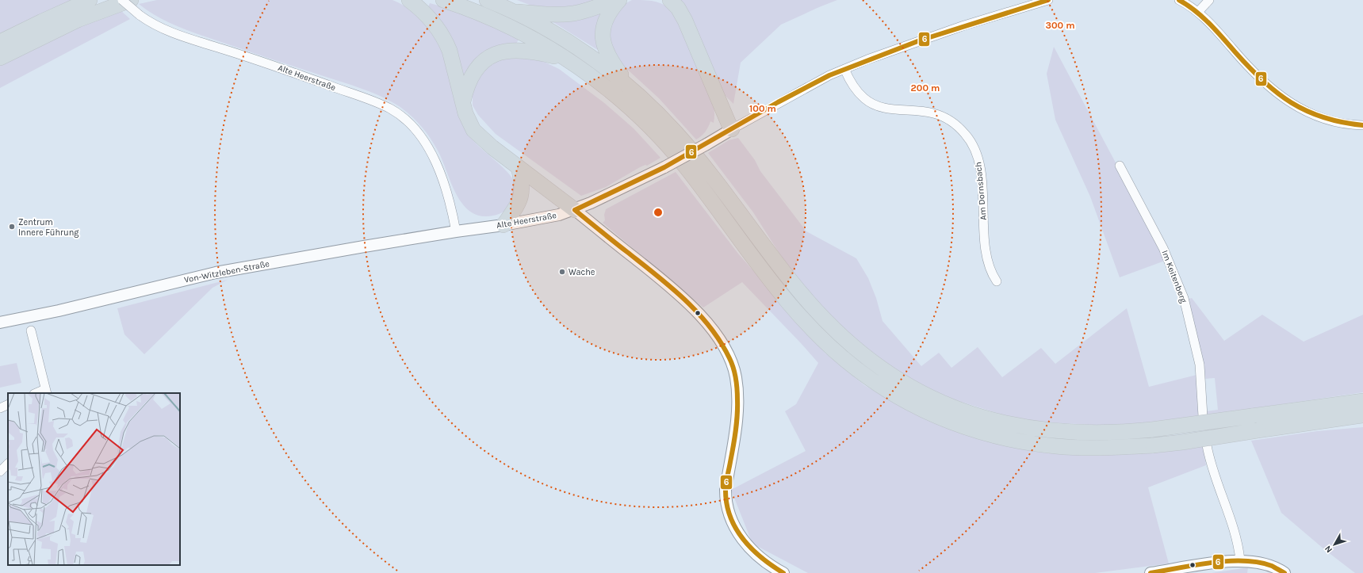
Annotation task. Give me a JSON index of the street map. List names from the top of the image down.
{
  "streets": {
    "street": [
      "Alte Heerstraße",
      "Am Dornsbach",
      "Von-Witzleben-Straße",
      "Im Keitenberg"
    ]
  },
  "crossings": [
    ["Alte Heerstraße", "Von-Witzleben-Straße"]
  ],
  "places": ["Zentrum Innere Führung", "Wache"],
  "lines": ["transit line 6"],
  "north": "bottom left",
  "rings": ["300 m", "200 m", "100 m"]
}
